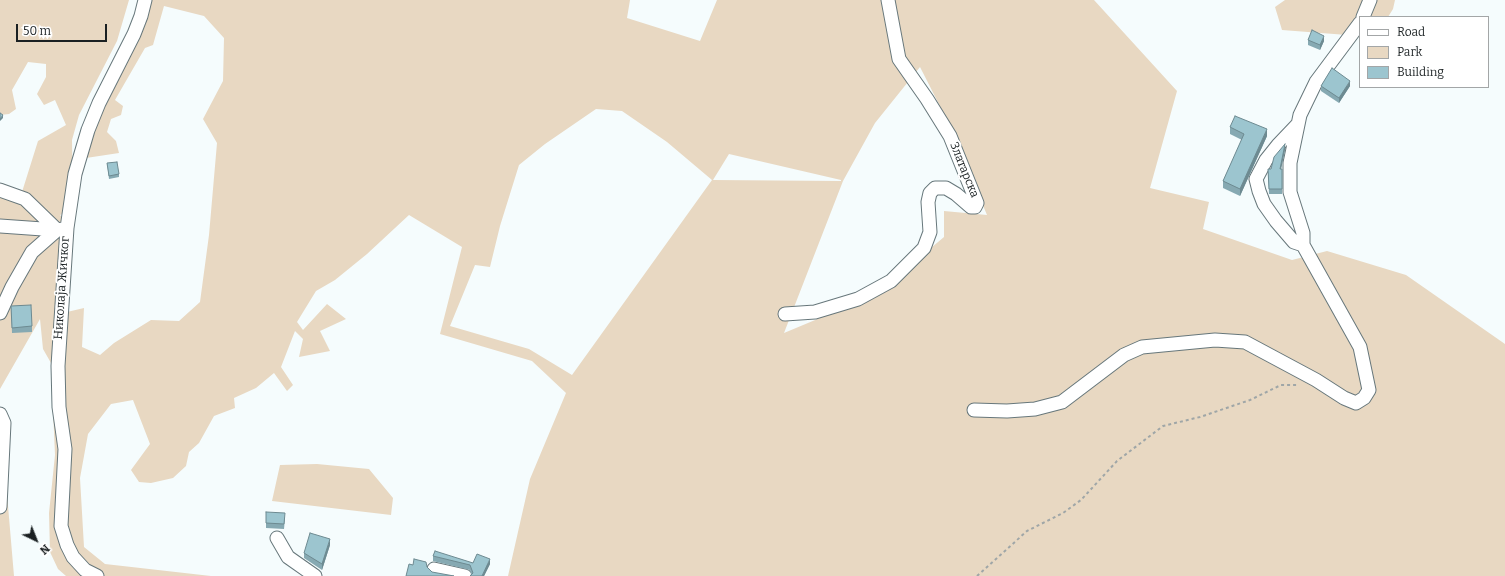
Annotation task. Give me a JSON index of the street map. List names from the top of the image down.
{
  "streets": {
    "street": ["Златарска", "Николаја Жичког"]
  },
  "legend": ["Road", "Park", "Building"],
  "scale_bar": "50 m",
  "north": "bottom right"
}
